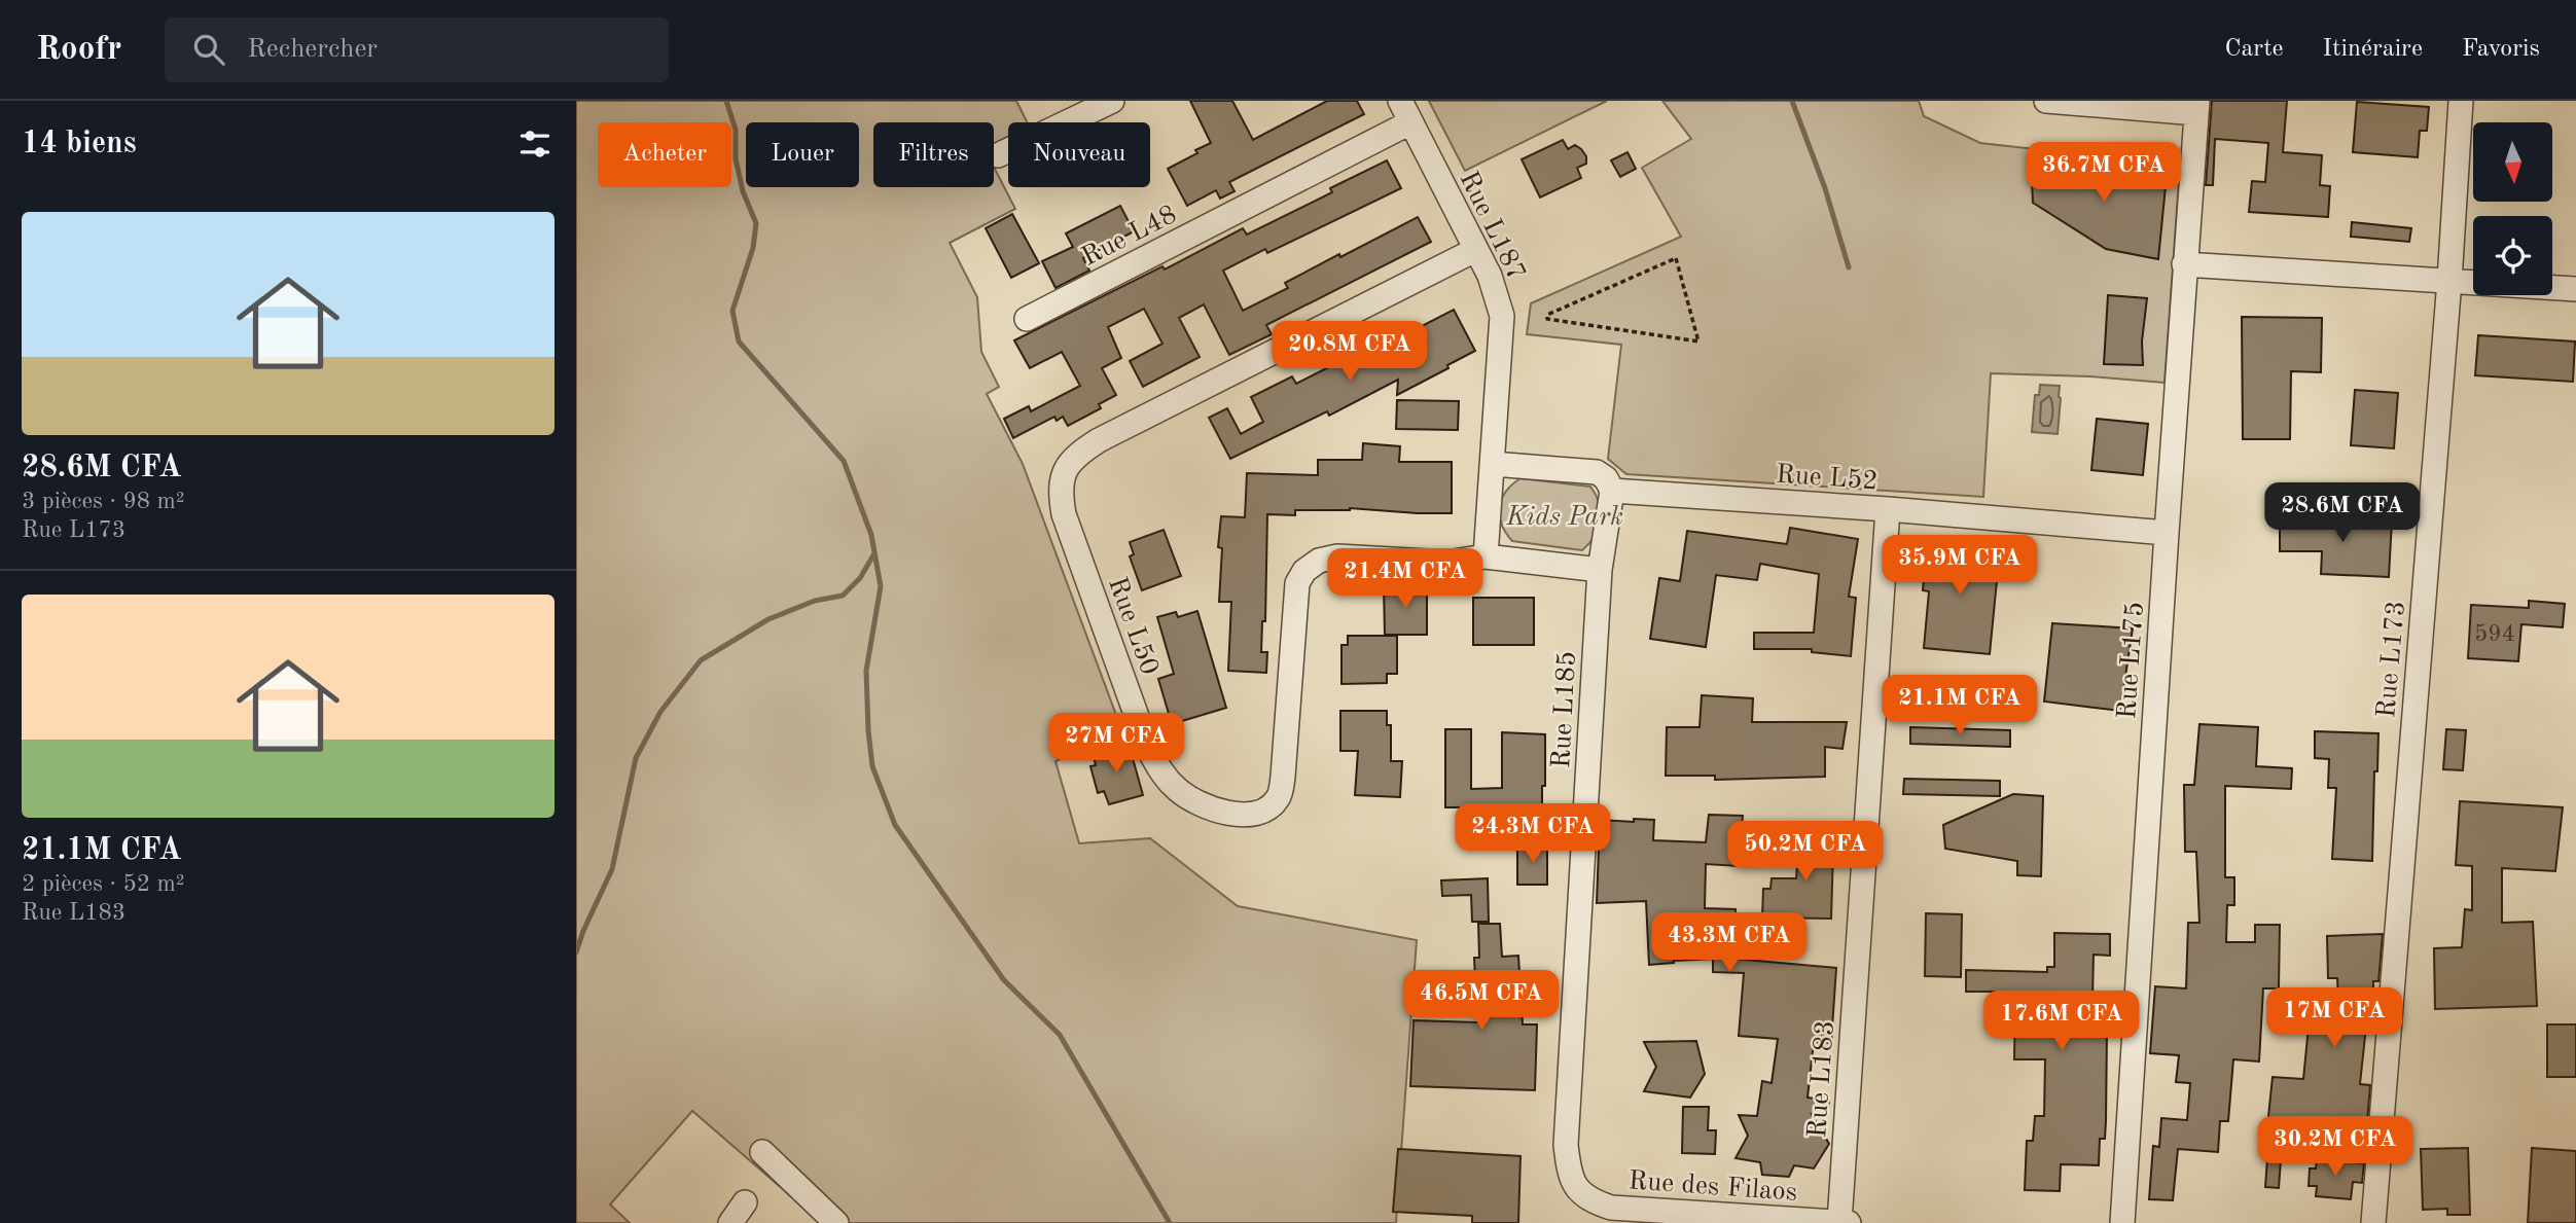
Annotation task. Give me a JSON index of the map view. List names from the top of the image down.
{
  "streets": {
    "street": [
      "Rue L187",
      "Rue L48",
      "Rue L52",
      "Rue L50",
      "Rue L173",
      "Rue L175",
      "Rue L185",
      "Rue L183",
      "Rue des Filaos"
    ]
  },
  "crossings": [
    ["Rue L187", "Rue L48"],
    ["Rue L187", "Rue L50"],
    ["Rue L52", "Rue L175"],
    ["Rue L52", "Rue L185"],
    ["Rue L52", "Rue L183"],
    ["Rue L50", "Rue L185"],
    ["Rue L185", "Rue des Filaos"],
    ["Rue L183", "Rue des Filaos"]
  ],
  "parks": ["Kids Park"],
  "house_numbers": ["594"],
  "north": "bottom",
  "page": {
    "header": "Roofr",
    "search": "Rechercher",
    "nav": ["Carte", "Itinéraire", "Favoris"],
    "heading": "14 biens",
    "chip": [
      "Acheter",
      "Louer",
      "Filtres",
      "Nouveau"
    ],
    "price": [
      "36.7M CFA",
      "20.8M CFA",
      "28.6M CFA",
      "35.9M CFA",
      "21.4M CFA",
      "21.1M CFA",
      "27M CFA",
      "24.3M CFA",
      "50.2M CFA",
      "43.3M CFA",
      "46.5M CFA",
      "17M CFA",
      "17.6M CFA",
      "30.2M CFA"
    ],
    "list": [
      {
        "name": "28.6M CFA",
        "note": "3 pièces · 98 m² · Rue L173"
      },
      {
        "name": "21.1M CFA",
        "note": "2 pièces · 52 m² · Rue L183"
      }
    ]
  }
}
